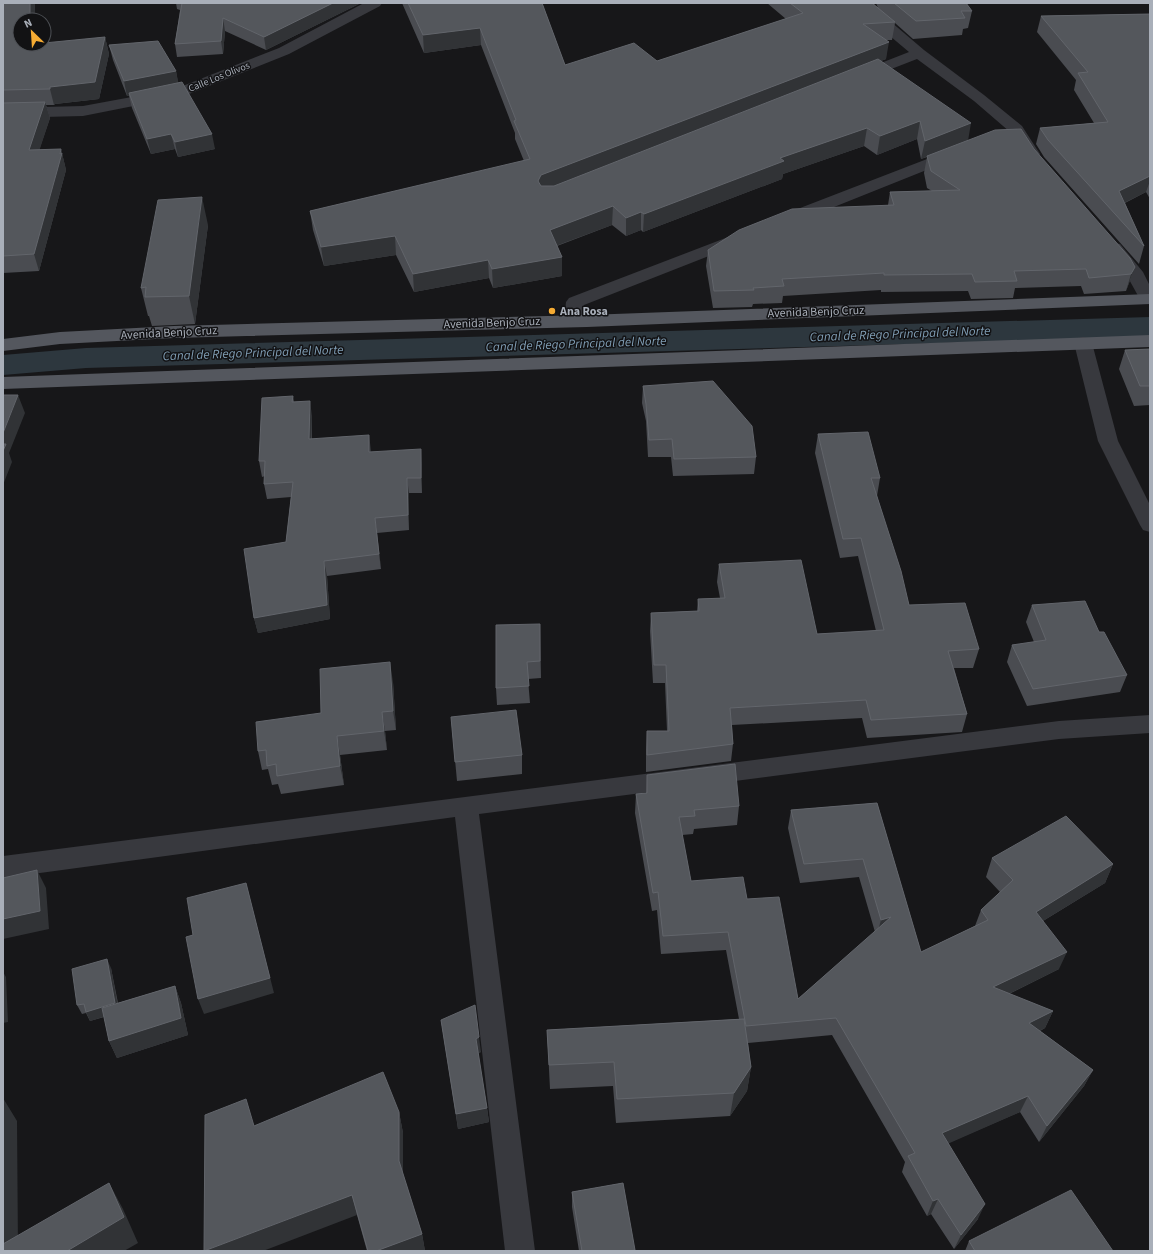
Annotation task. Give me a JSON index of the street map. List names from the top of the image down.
{
  "streets": {
    "main road": ["Avenida Benjo Cruz"],
    "street": ["Calle Los Olivos"]
  },
  "water": ["Canal de Riego Principal del Norte"],
  "places": ["Ana Rosa"],
  "north": "top left"
}
